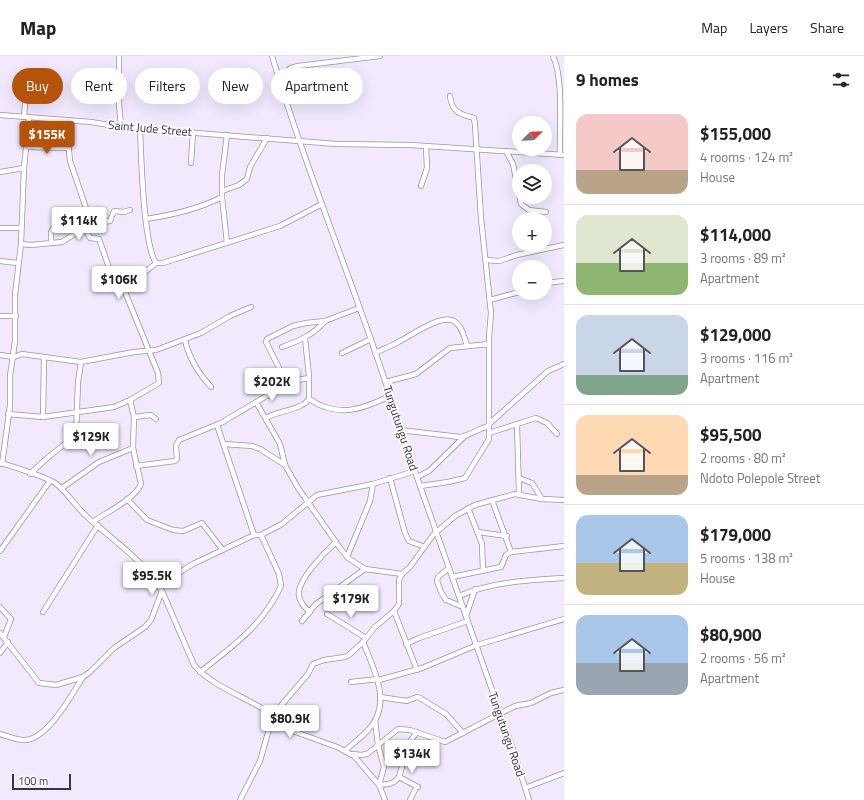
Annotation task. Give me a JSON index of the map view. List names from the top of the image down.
{
  "streets": {
    "street": ["Saint Jude Street", "Tungutungu Road"]
  },
  "crossings": [
    ["Saint Jude Street", "Tungutungu Road"]
  ],
  "scale_bar": "100 m",
  "north": "top right",
  "page": {
    "header": "Map",
    "nav": ["Map", "Layers", "Share"],
    "heading": "9 homes",
    "chip": [
      "Buy",
      "Rent",
      "Filters",
      "New",
      "Apartment"
    ],
    "list": [
      {
        "name": "$155,000",
        "note": "4 rooms · 124 m² · House"
      },
      {
        "name": "$114,000",
        "note": "3 rooms · 89 m² · Apartment"
      },
      {
        "name": "$129,000",
        "note": "3 rooms · 116 m² · Apartment"
      },
      {
        "name": "$95,500",
        "note": "2 rooms · 80 m² · Ndoto Polepole Street"
      },
      {
        "name": "$179,000",
        "note": "5 rooms · 138 m² · House"
      },
      {
        "name": "$80,900",
        "note": "2 rooms · 56 m² · Apartment"
      }
    ],
    "map_buttons": ["+", "−"],
    "price": [
      "$155K",
      "$114K",
      "$106K",
      "$202K",
      "$129K",
      "$95.5K",
      "$179K",
      "$80.9K",
      "$134K"
    ],
    "scale": "100 m"
  }
}
